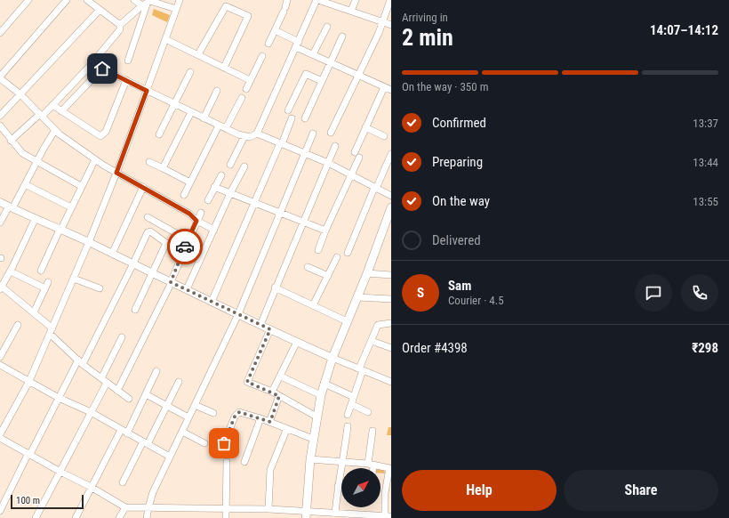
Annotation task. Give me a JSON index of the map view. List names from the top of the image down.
{
  "scale_bar": "100 m",
  "north": "top right",
  "page": {
    "heading": ["2 min", "Arriving in", "14:07–14:12"],
    "panel": [
      "Sam",
      "Courier · 4.5",
      "Order #4398",
      "₹298"
    ],
    "bar": "On the way · 350 m",
    "list": [
      ["Confirmed", "13:37"],
      ["Preparing", "13:44"],
      ["On the way", "13:55"],
      "Delivered"
    ],
    "round": "S",
    "buttons": ["Help", "Share"],
    "scale": "100 m"
  }
}
